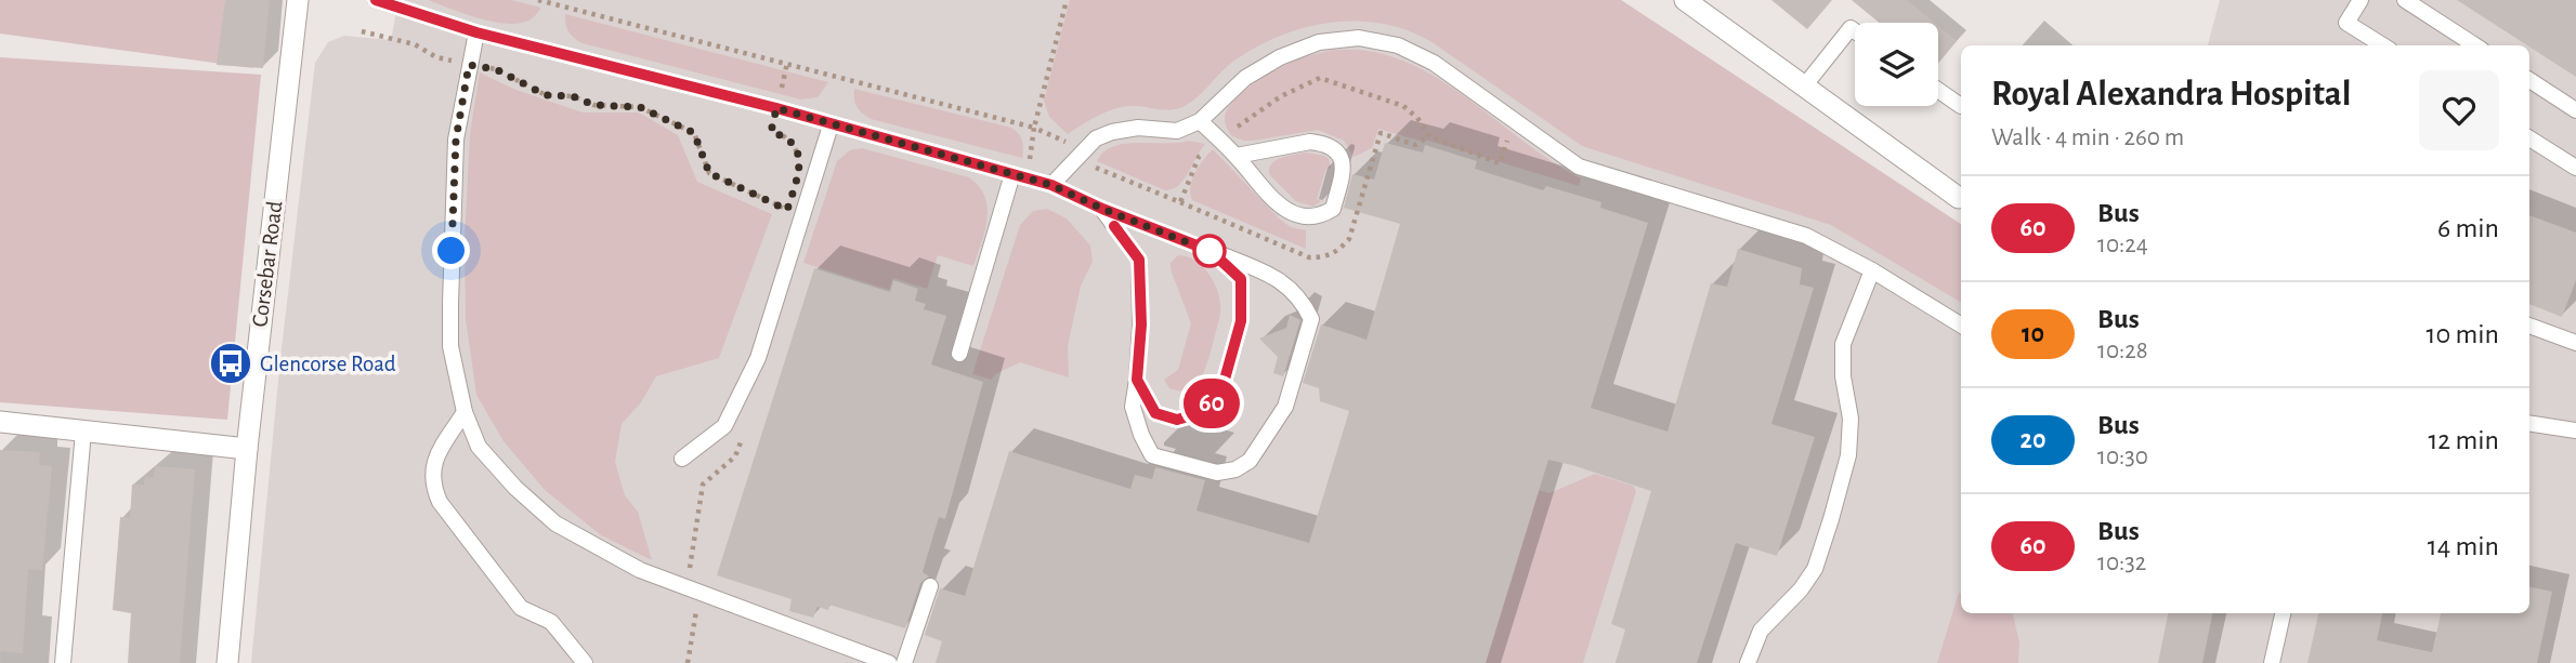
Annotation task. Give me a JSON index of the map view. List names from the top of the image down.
{
  "streets": {
    "main road": ["Corsebar Road"]
  },
  "places": {
    "bus stop": ["Glencorse Road"]
  },
  "lines": ["bus line 60"],
  "page": {
    "on_map": "60",
    "heading": ["Royal Alexandra Hospital", "Walk · 4 min · 260 m"],
    "list": [
      {
        "mark": "60",
        "name": "Bus",
        "note": "10:24",
        "value": "6 min"
      },
      {
        "mark": "10",
        "name": "Bus",
        "note": "10:28",
        "value": "10 min"
      },
      {
        "mark": "20",
        "name": "Bus",
        "note": "10:30",
        "value": "12 min"
      },
      {
        "mark": "60",
        "name": "Bus",
        "note": "10:32",
        "value": "14 min"
      }
    ]
  }
}
